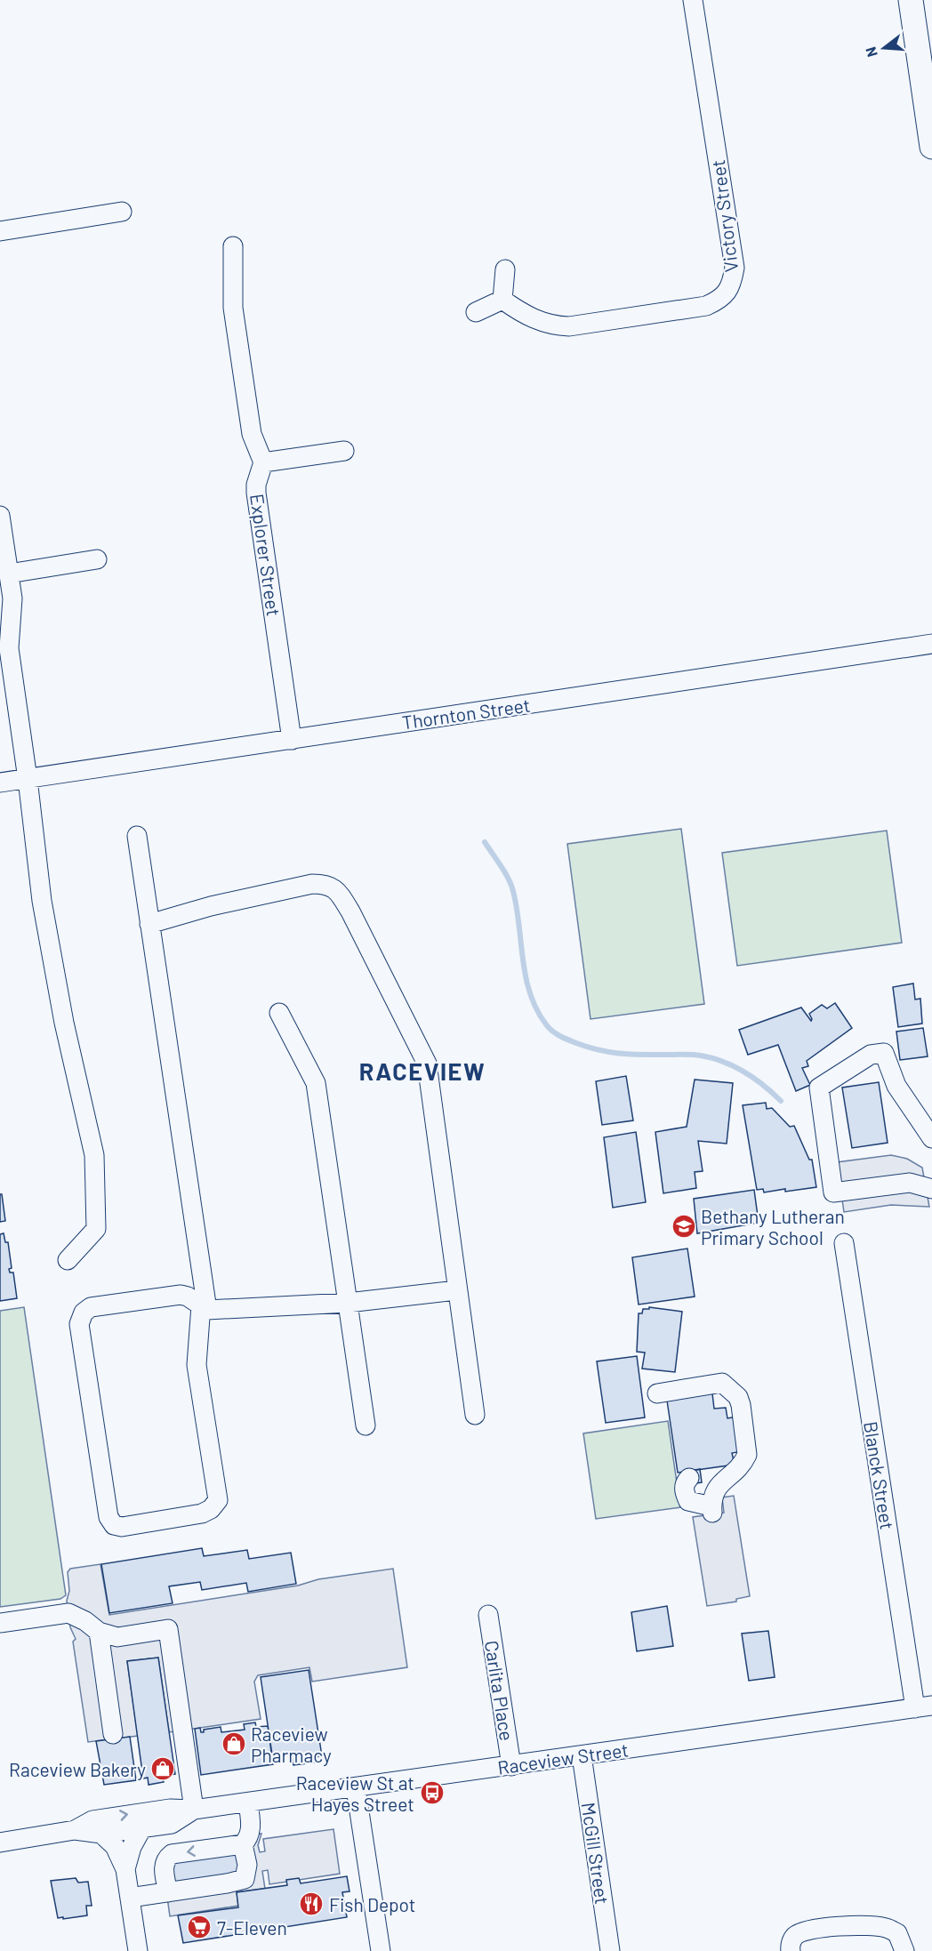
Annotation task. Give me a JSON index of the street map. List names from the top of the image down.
{
  "streets": {
    "street": [
      "Victory Street",
      "Explorer Street",
      "Thornton Street",
      "Blanck Street",
      "Carlita Place",
      "Raceview Street",
      "McGill Street"
    ]
  },
  "crossings": [
    ["Explorer Street", "Thornton Street"],
    ["Blanck Street", "Raceview Street"],
    ["Carlita Place", "Raceview Street"],
    ["Raceview Street", "McGill Street"]
  ],
  "districts": ["RACEVIEW"],
  "places": {
    "school or university": ["Bethany Lutheran Primary School"],
    "shop": ["Raceview Pharmacy", "Raceview Bakery"],
    "bus stop": ["Raceview St at Hayes Street"],
    "restaurant": ["Fish Depot"],
    "supermarket": ["7-Eleven"]
  },
  "north": "left"
}
